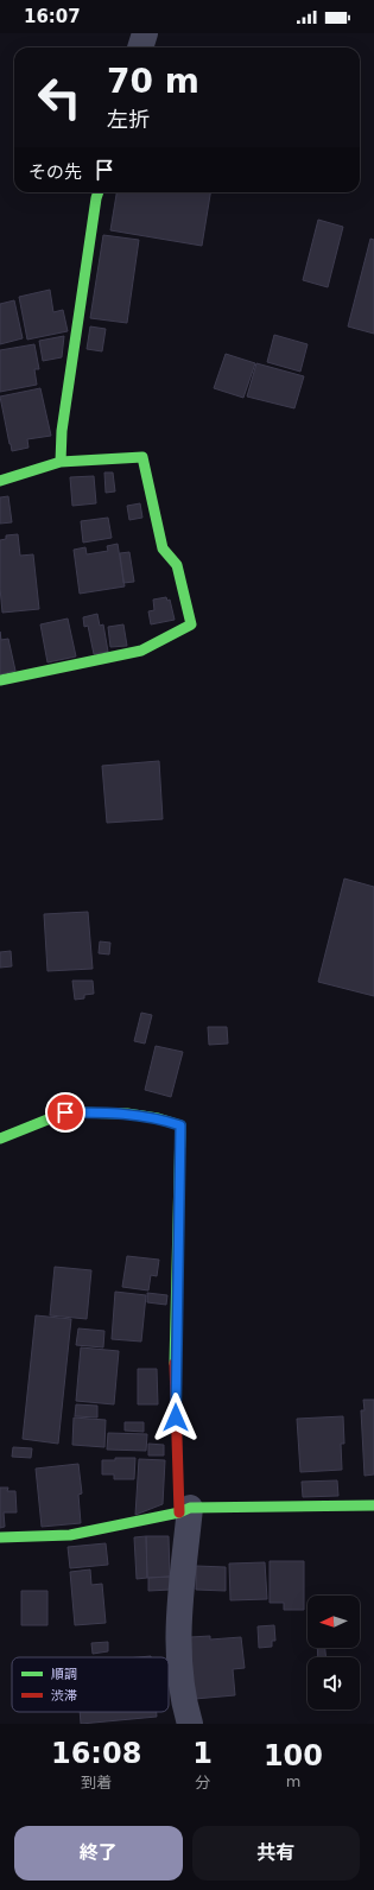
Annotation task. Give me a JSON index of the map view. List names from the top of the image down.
{
  "legend": ["順調", "渋滞"],
  "north": "left",
  "page": {
    "status": "16:07",
    "turn": ["70 m", "左折"],
    "then": "その先",
    "eta": [
      "16:08",
      "到着",
      "1",
      "分",
      "100",
      "m"
    ],
    "buttons": ["終了", "共有"]
  }
}
